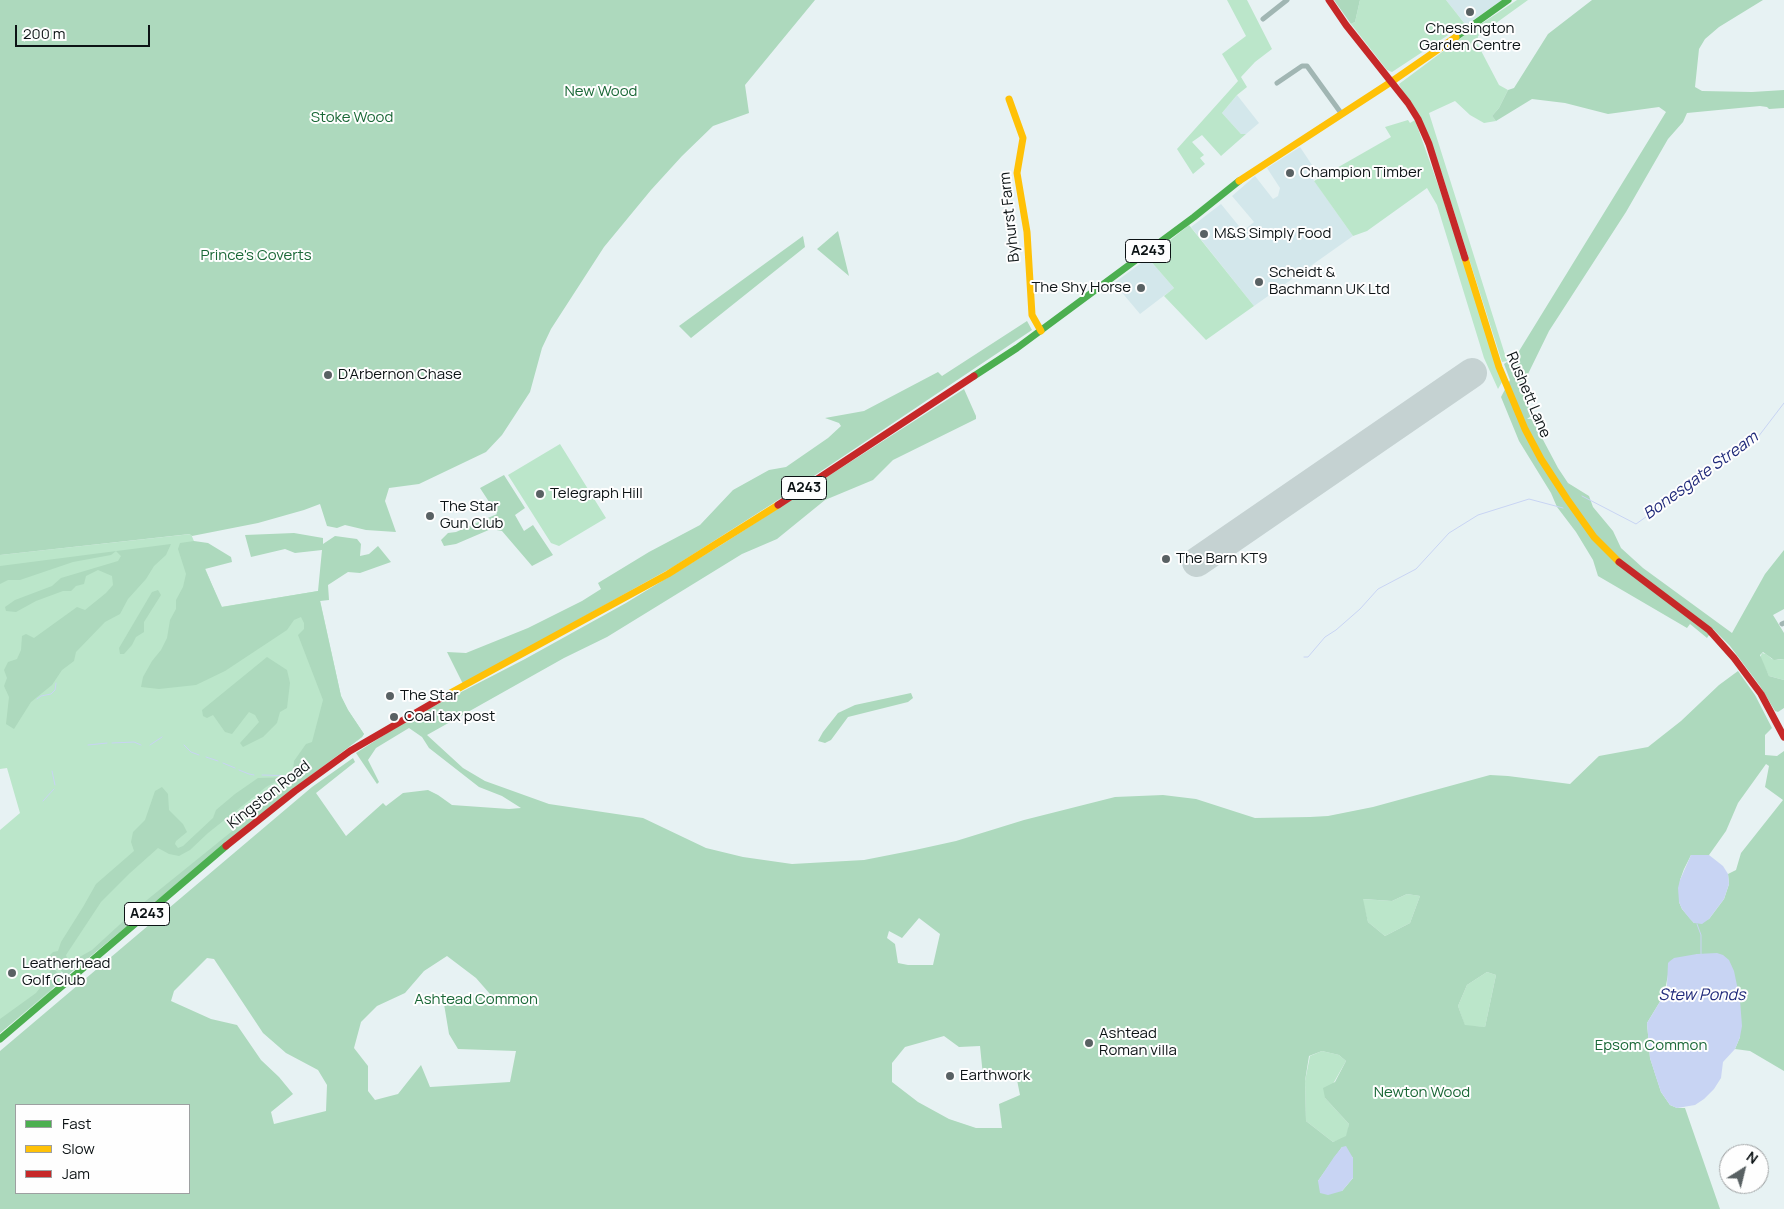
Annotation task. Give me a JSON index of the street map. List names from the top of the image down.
{
  "streets": {
    "main road": [
      "Byhurst Farm",
      "A243",
      "Rushett Lane",
      "Kingston Road"
    ]
  },
  "crossings": [
    ["Byhurst Farm", "A243"],
    ["Byhurst Farm", "Kingston Road"],
    ["A243", "Rushett Lane"],
    ["A243", "Kingston Road"]
  ],
  "water": ["Bonesgate Stream", "Stew Ponds"],
  "parks": [
    "New Wood",
    "Stoke Wood",
    "Prince's Coverts",
    "Ashtead Common",
    "Epsom Common",
    "Newton Wood"
  ],
  "places": [
    "Chessington Garden Centre",
    "Champion Timber",
    "M&S Simply Food",
    "Scheidt & Bachmann UK Ltd",
    "The Shy Horse",
    "D'Arbernon Chase",
    "Telegraph Hill",
    "The Star Gun Club",
    "The Barn KT9",
    "The Star",
    "Coal tax post",
    "Leatherhead Golf Club",
    "Ashtead Roman villa",
    "Earthwork"
  ],
  "legend": ["Fast", "Slow", "Jam"],
  "scale_bar": "200 m",
  "north": "top right"
}
